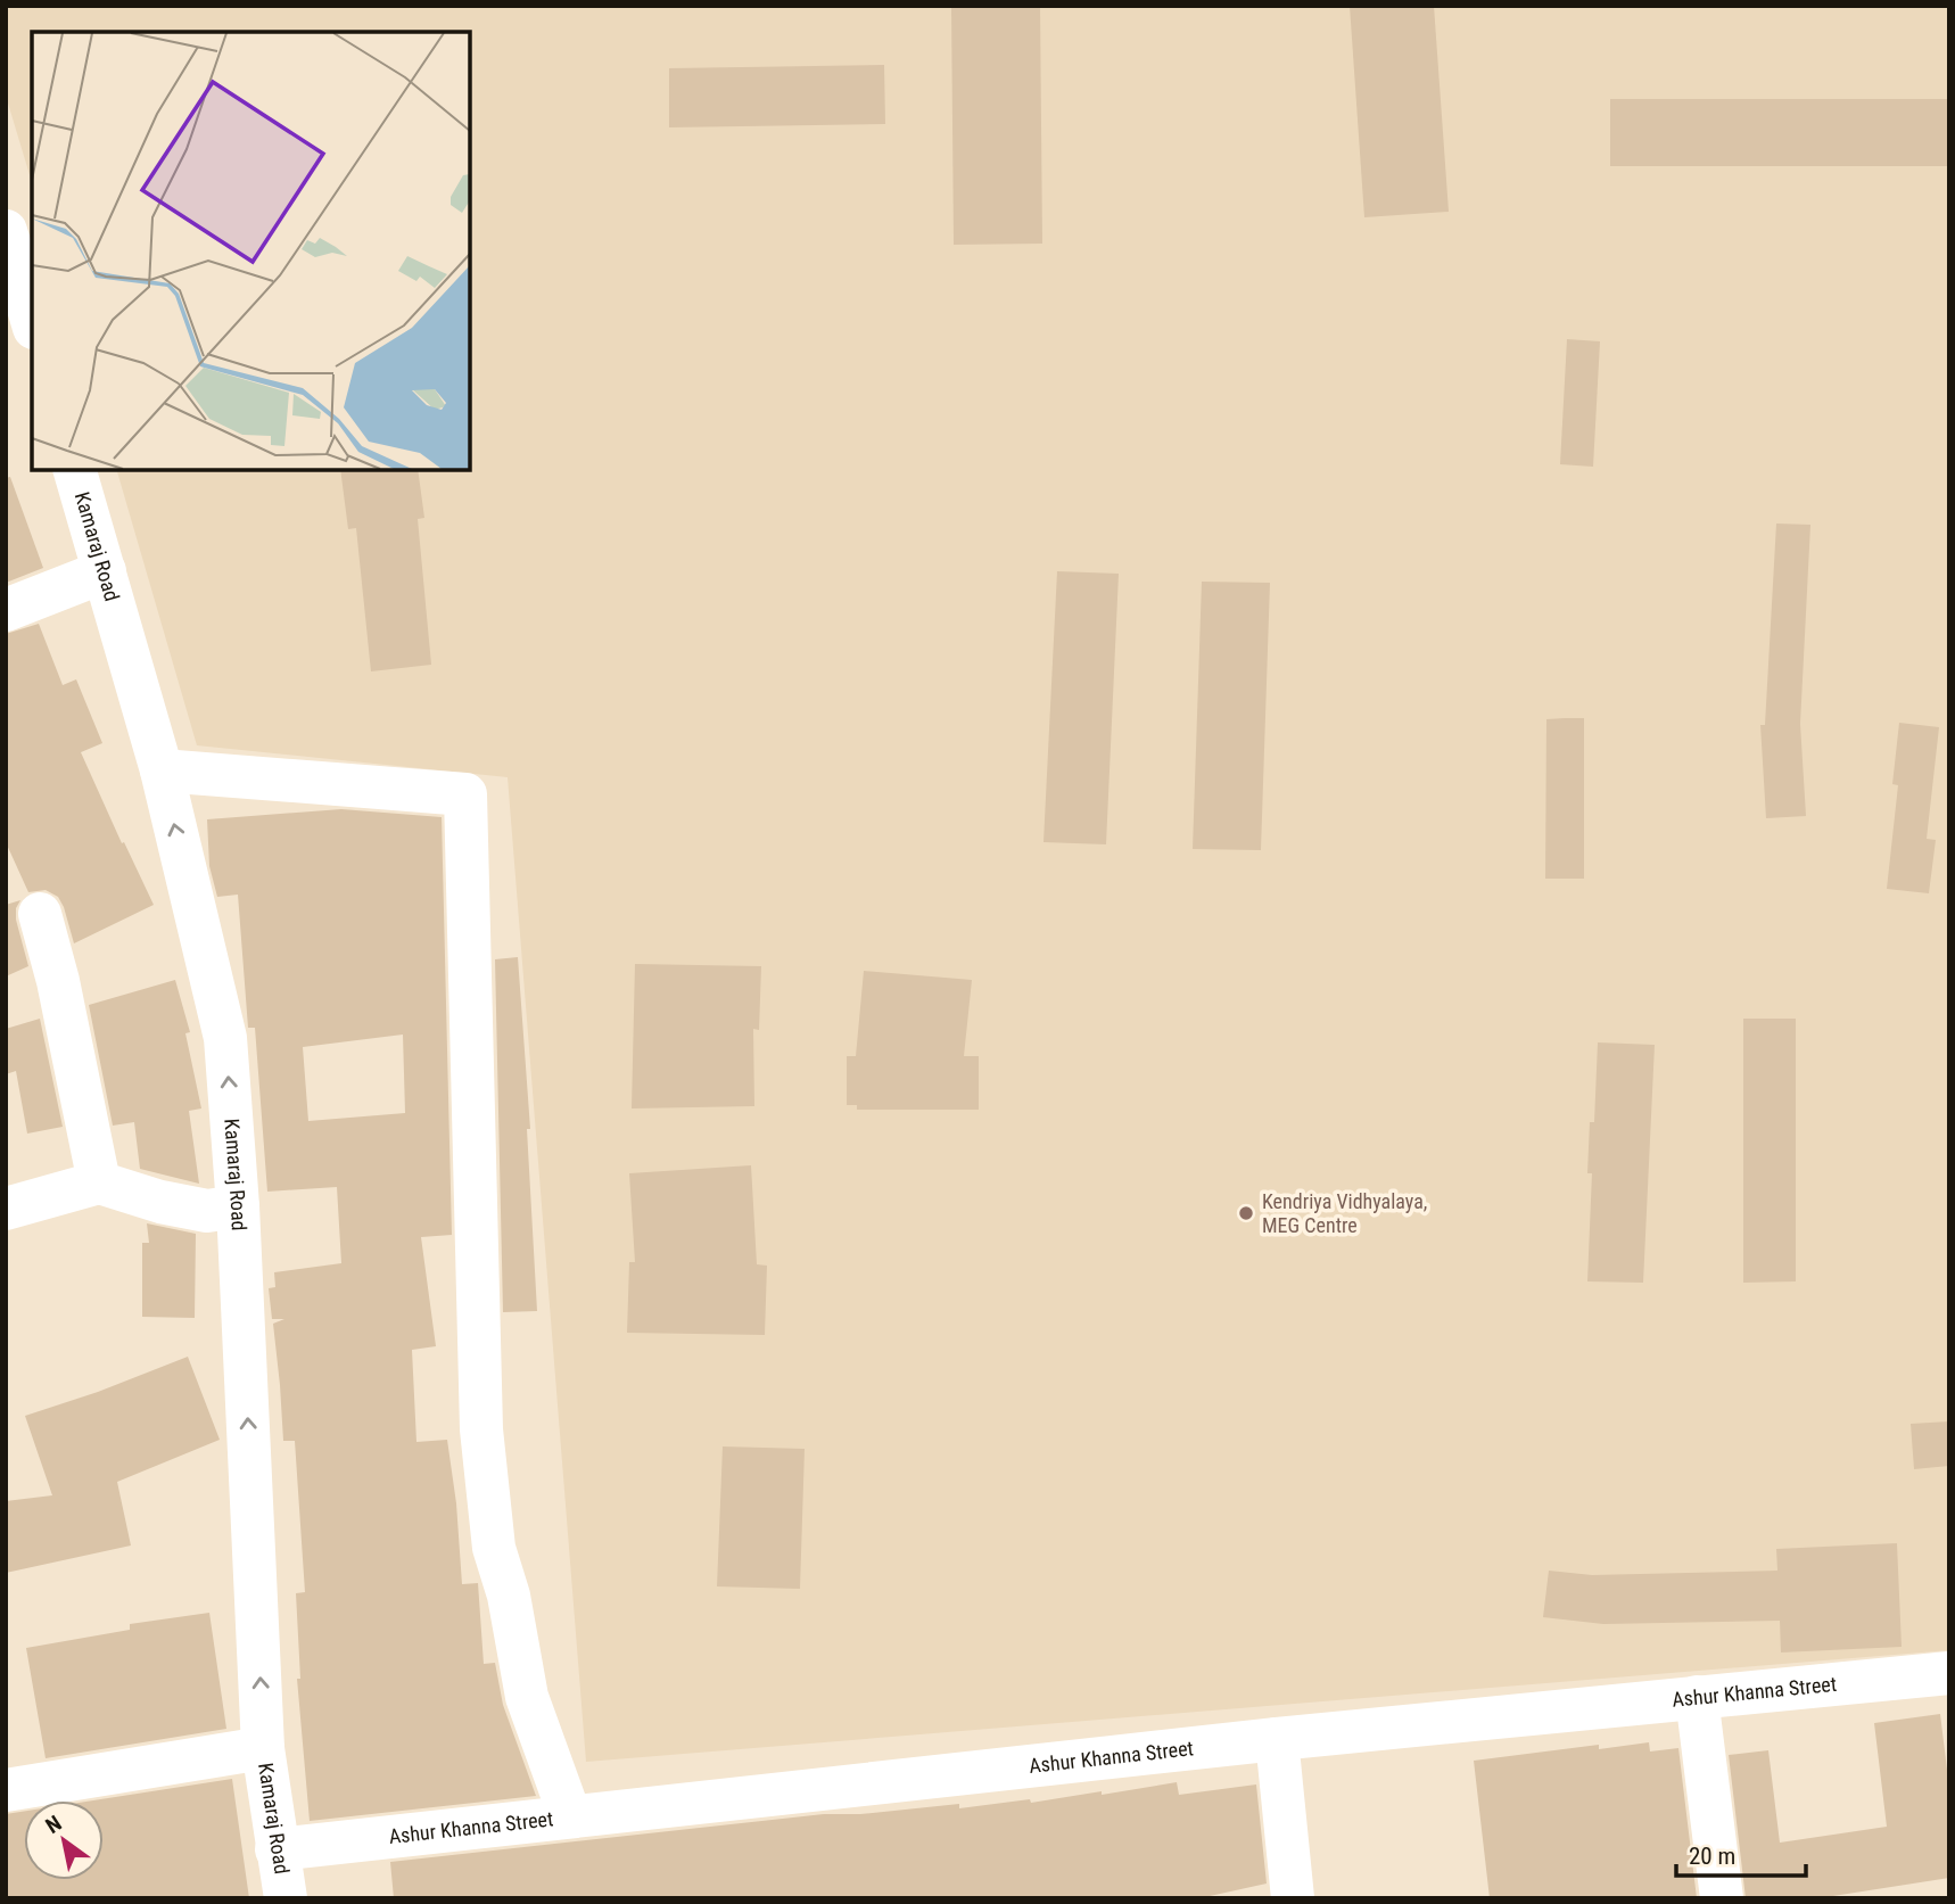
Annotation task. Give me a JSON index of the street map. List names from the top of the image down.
{
  "streets": {
    "street": ["Kamaraj Road", "Ashur Khanna Street"]
  },
  "crossings": [
    ["Kamaraj Road", "Ashur Khanna Street"]
  ],
  "one_way": ["Kamaraj Road"],
  "places": ["Kendriya Vidhyalaya, MEG Centre"],
  "scale_bar": "20 m",
  "north": "top left"
}
